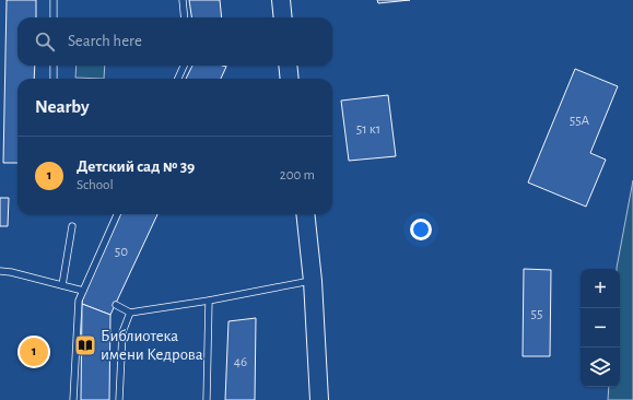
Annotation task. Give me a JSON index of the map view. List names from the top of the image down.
{
  "places": {
    "library": ["Библиотека имени Кедрова"]
  },
  "house_numbers": [
    "55А",
    "51 к1",
    "50",
    "55",
    "46"
  ],
  "page": {
    "search": "Search here",
    "heading": "Nearby",
    "list": [
      {
        "mark": "1",
        "name": "Детский сад № 39",
        "note": "School",
        "value": "200 m"
      }
    ],
    "map_buttons": ["+", "−"],
    "pins": "1"
  }
}
